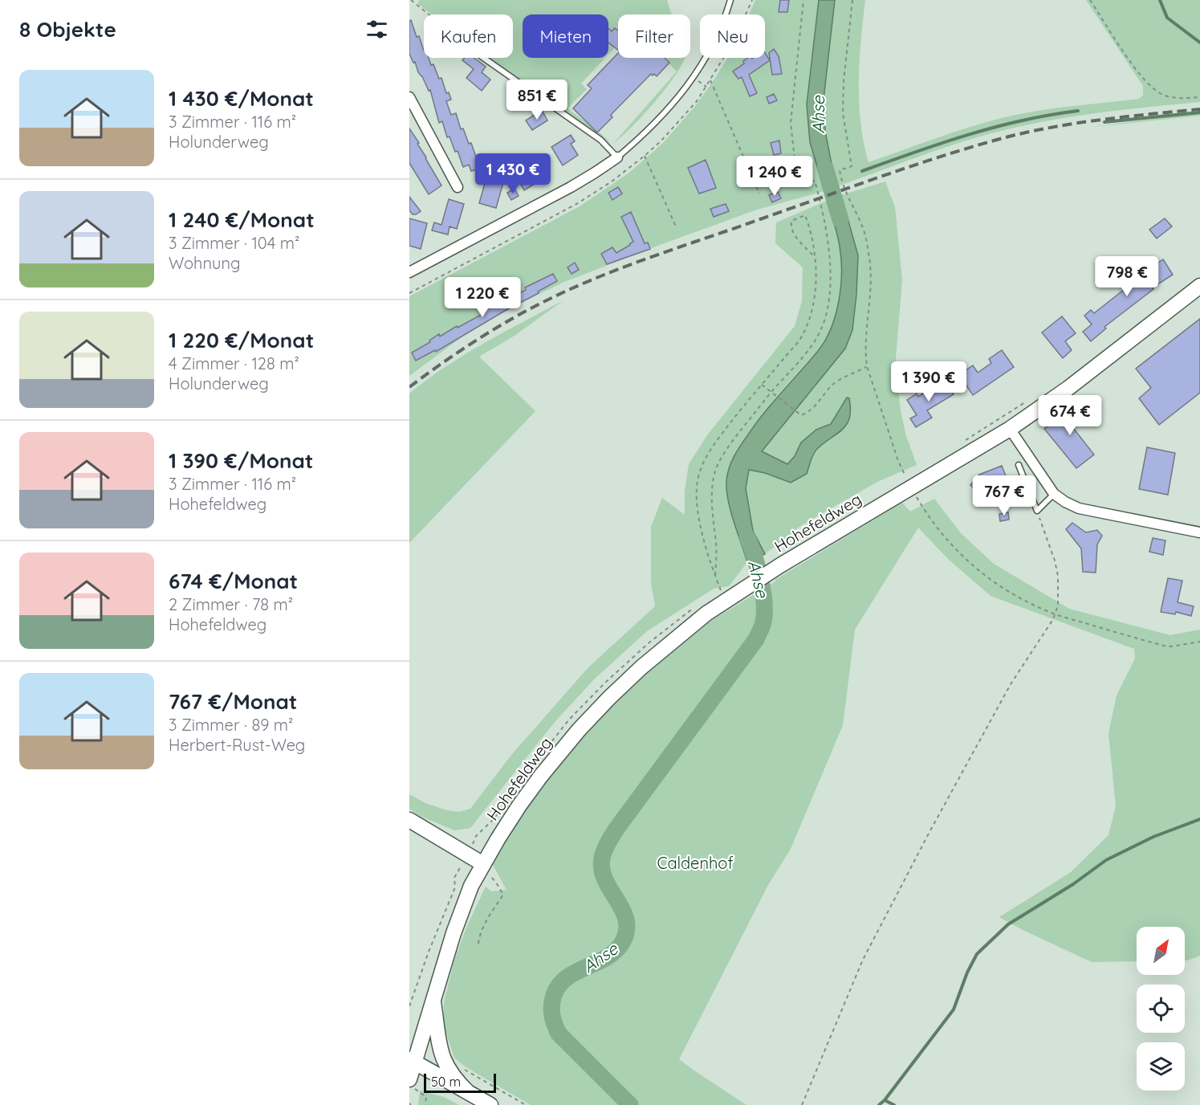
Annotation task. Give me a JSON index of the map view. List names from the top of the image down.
{
  "streets": {
    "main road": ["Hohefeldweg"]
  },
  "water": ["Ahse"],
  "parks": ["Caldenhof"],
  "scale_bar": "50 m",
  "north": "top right",
  "page": {
    "heading": "8 Objekte",
    "chip": [
      "Kaufen",
      "Mieten",
      "Filter",
      "Neu"
    ],
    "list": [
      {
        "name": "1 430 €/Monat",
        "note": "3 Zimmer · 116 m² · Holunderweg"
      },
      {
        "name": "1 240 €/Monat",
        "note": "3 Zimmer · 104 m² · Wohnung"
      },
      {
        "name": "1 220 €/Monat",
        "note": "4 Zimmer · 128 m² · Holunderweg"
      },
      {
        "name": "1 390 €/Monat",
        "note": "3 Zimmer · 116 m² · Hohefeldweg"
      },
      {
        "name": "674 €/Monat",
        "note": "2 Zimmer · 78 m² · Hohefeldweg"
      },
      {
        "name": "767 €/Monat",
        "note": "3 Zimmer · 89 m² · Herbert-Rust-Weg"
      }
    ],
    "price": [
      "851 €",
      "1 430 €",
      "1 240 €",
      "798 €",
      "1 220 €",
      "1 390 €",
      "674 €",
      "767 €"
    ],
    "scale": "50 m"
  }
}
